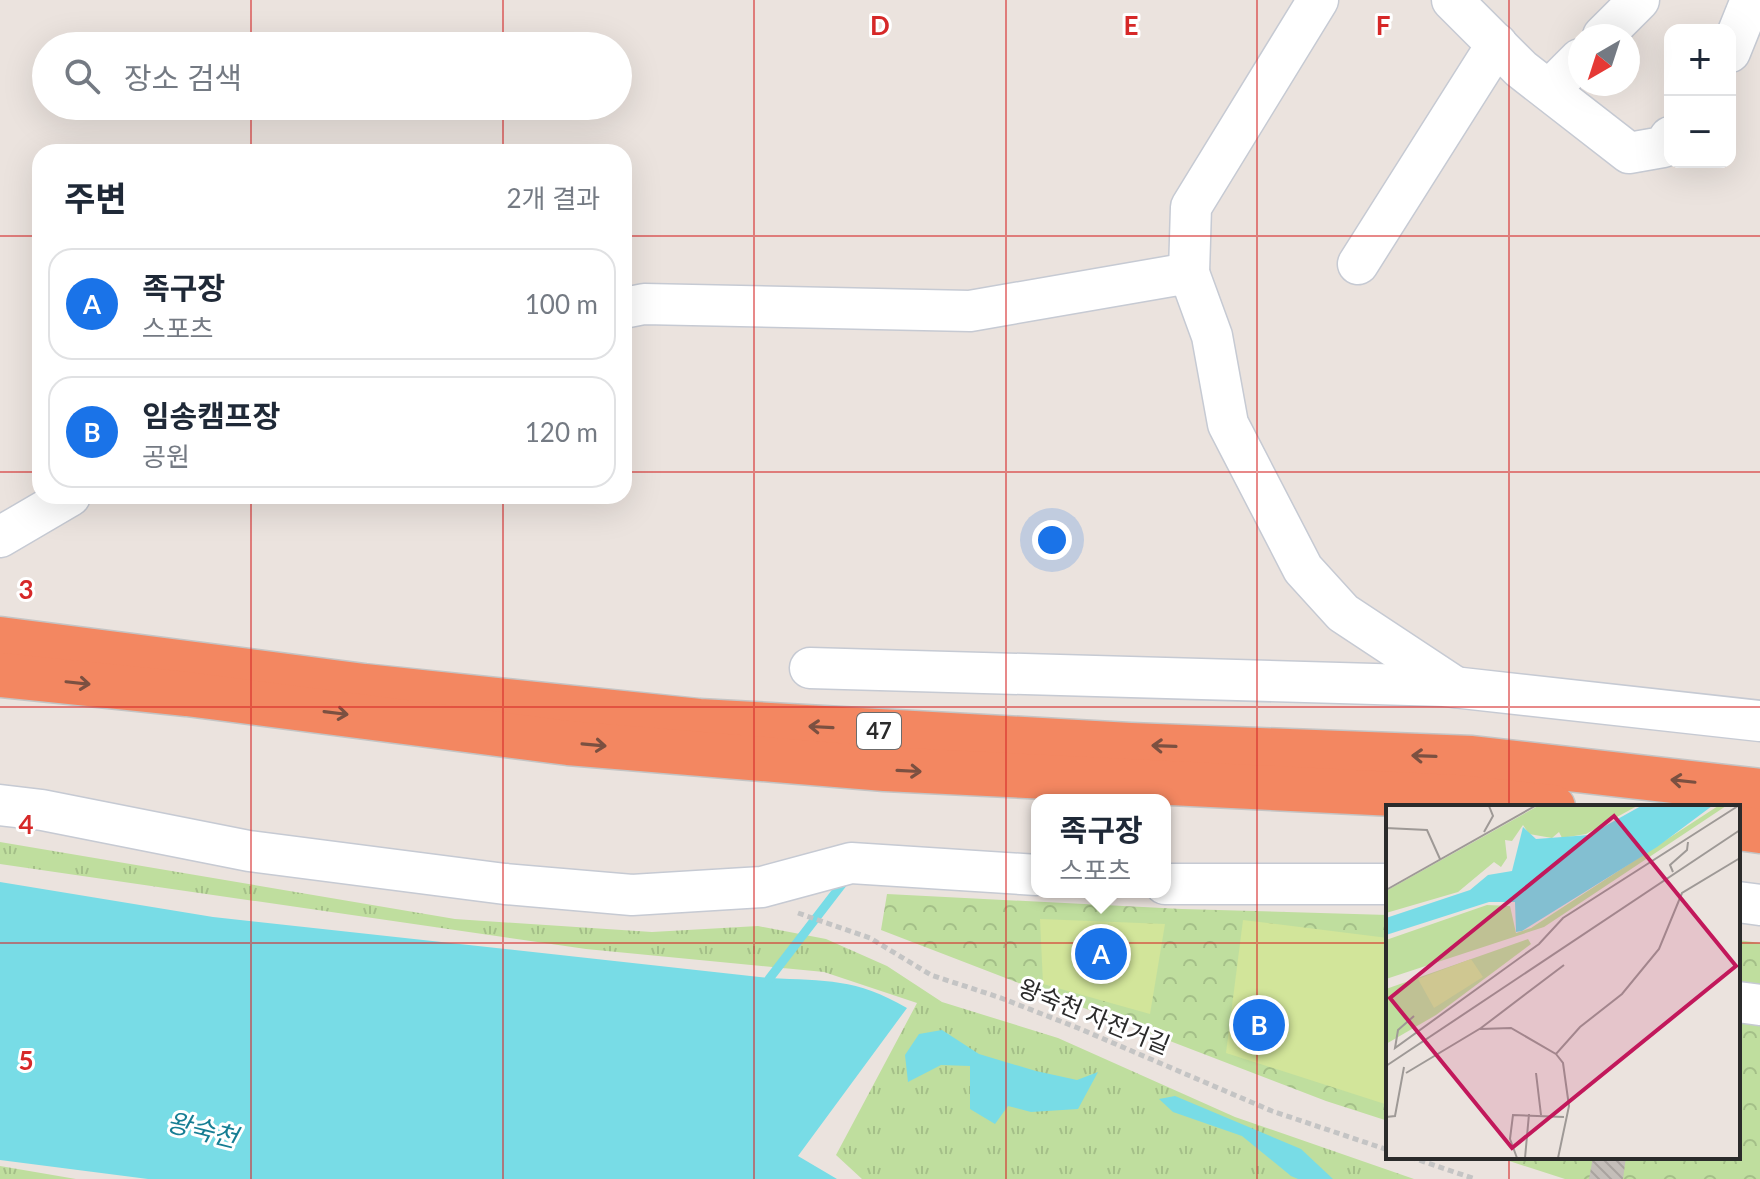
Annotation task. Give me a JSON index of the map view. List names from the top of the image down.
{
  "streets": {
    "highway": ["47"],
    "path": ["왕숙천 자전거길"]
  },
  "water": ["왕숙천"],
  "north": "bottom left",
  "page": {
    "map_buttons": ["+", "−"],
    "search": "장소 검색",
    "heading": ["주변", "2개 결과"],
    "list": [
      {
        "mark": "A",
        "name": "족구장",
        "note": "스포츠",
        "value": "100 m"
      },
      {
        "mark": "B",
        "name": "임송캠프장",
        "note": "공원",
        "value": "120 m"
      }
    ],
    "popup": ["족구장", "스포츠"],
    "pins": ["A", "B"]
  },
  "grid": {
    "columns": ["D", "E", "F"],
    "rows": ["3", "4", "5"]
  }
}
